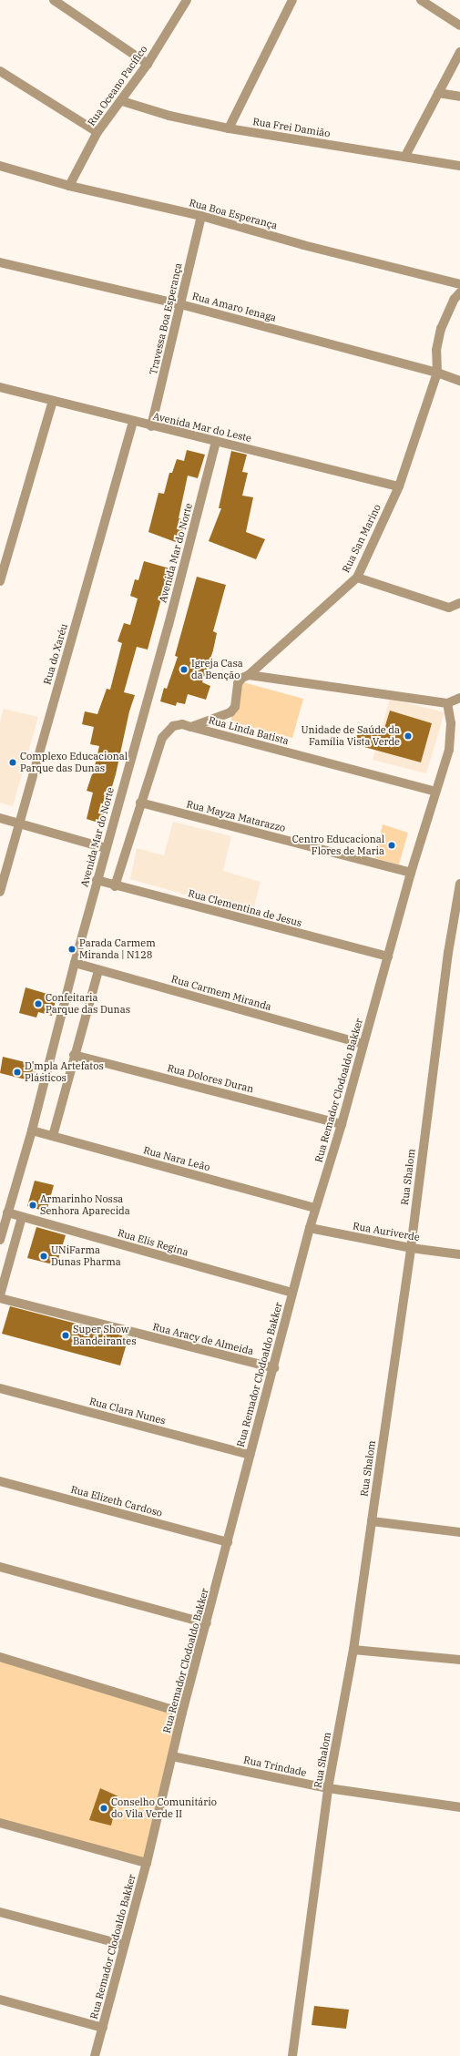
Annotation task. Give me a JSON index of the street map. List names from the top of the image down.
{
  "streets": {
    "street": [
      "Rua Oceano Pacífico",
      "Rua Frei Damião",
      "Rua Boa Esperança",
      "Rua Amaro Ienaga",
      "Travessa Boa Esperança",
      "Avenida Mar do Leste",
      "Rua San Marino",
      "Avenida Mar do Norte",
      "Rua do Xaréu",
      "Rua Linda Batista",
      "Rua Mayza Matarazzo",
      "Rua Clementina de Jesus",
      "Rua Carmem Miranda",
      "Rua Dolores Duran",
      "Rua Remador Clodoaldo Bakker",
      "Rua Nara Leão",
      "Rua Shalom",
      "Rua Auriverde",
      "Rua Elis Regina",
      "Rua Aracy de Almeida",
      "Rua Clara Nunes",
      "Rua Elizeth Cardoso",
      "Rua Trindade"
    ]
  },
  "crossings": [
    ["Rua Oceano Pacífico", "Rua Frei Damião"],
    ["Rua Oceano Pacífico", "Rua Boa Esperança"],
    ["Rua Boa Esperança", "Travessa Boa Esperança"],
    ["Rua Amaro Ienaga", "Travessa Boa Esperança"],
    ["Rua Amaro Ienaga", "Rua San Marino"],
    ["Travessa Boa Esperança", "Avenida Mar do Leste"],
    ["Avenida Mar do Leste", "Rua San Marino"],
    ["Avenida Mar do Leste", "Avenida Mar do Norte"],
    ["Avenida Mar do Leste", "Rua do Xaréu"],
    ["Rua San Marino", "Rua Linda Batista"],
    ["Avenida Mar do Norte", "Rua Clementina de Jesus"],
    ["Avenida Mar do Norte", "Rua Carmem Miranda"],
    ["Avenida Mar do Norte", "Rua Nara Leão"],
    ["Avenida Mar do Norte", "Rua Elis Regina"],
    ["Rua Linda Batista", "Rua Remador Clodoaldo Bakker"],
    ["Rua Mayza Matarazzo", "Rua Remador Clodoaldo Bakker"],
    ["Rua Clementina de Jesus", "Rua Remador Clodoaldo Bakker"],
    ["Rua Carmem Miranda", "Rua Remador Clodoaldo Bakker"],
    ["Rua Dolores Duran", "Rua Remador Clodoaldo Bakker"],
    ["Rua Remador Clodoaldo Bakker", "Rua Nara Leão"],
    ["Rua Remador Clodoaldo Bakker", "Rua Auriverde"],
    ["Rua Remador Clodoaldo Bakker", "Rua Elis Regina"],
    ["Rua Remador Clodoaldo Bakker", "Rua Aracy de Almeida"],
    ["Rua Remador Clodoaldo Bakker", "Rua Clara Nunes"],
    ["Rua Remador Clodoaldo Bakker", "Rua Elizeth Cardoso"],
    ["Rua Remador Clodoaldo Bakker", "Rua Trindade"],
    ["Rua Shalom", "Rua Auriverde"],
    ["Rua Shalom", "Rua Trindade"]
  ],
  "places": [
    "Igreja Casa da Benção",
    "Unidade de Saúde da Família Vista Verde",
    "Complexo Educacional Parque das Dunas",
    "Centro Educacional Flores de Maria",
    "Parada Carmem Miranda | N128",
    "Confeitaria Parque das Dunas",
    "D'mpla Artefatos Plásticos",
    "Armarinho Nossa Senhora Aparecida",
    "UNiFarma Dunas Pharma",
    "Super Show Bandeirantes",
    "Conselho Comunitário do Vila Verde II"
  ]
}
